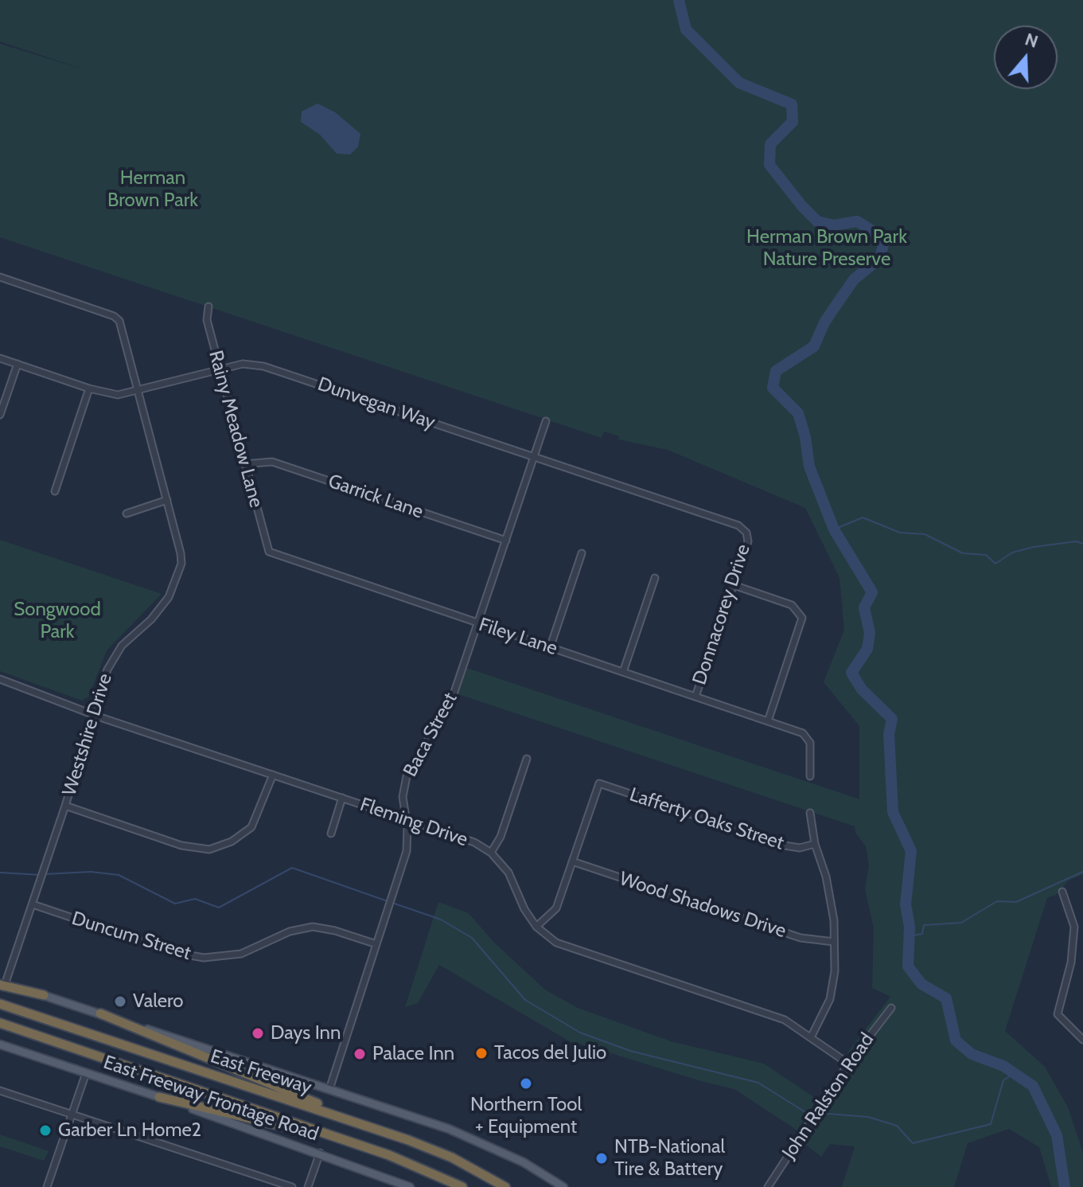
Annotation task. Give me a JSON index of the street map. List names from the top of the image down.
{
  "streets": {
    "highway": ["East Freeway"],
    "main road": ["East Freeway Frontage Road"],
    "street": [
      "Dunvegan Way",
      "Rainy Meadow Lane",
      "Garrick Lane",
      "Donnacorey Drive",
      "Filey Lane",
      "Westshire Drive",
      "Baca Street",
      "Lafferty Oaks Street",
      "Fleming Drive",
      "Wood Shadows Drive",
      "Duncum Street",
      "John Ralston Road"
    ]
  },
  "crossings": [
    ["Dunvegan Way", "Rainy Meadow Lane"],
    ["Dunvegan Way", "Donnacorey Drive"],
    ["Dunvegan Way", "Westshire Drive"],
    ["Dunvegan Way", "Baca Street"],
    ["Rainy Meadow Lane", "Garrick Lane"],
    ["Rainy Meadow Lane", "Filey Lane"],
    ["Garrick Lane", "Baca Street"],
    ["Donnacorey Drive", "Filey Lane"],
    ["Filey Lane", "Baca Street"],
    ["Westshire Drive", "Fleming Drive"],
    ["Westshire Drive", "Duncum Street"],
    ["Baca Street", "Fleming Drive"],
    ["Baca Street", "Duncum Street"],
    ["Lafferty Oaks Street", "Wood Shadows Drive"],
    ["Fleming Drive", "John Ralston Road"]
  ],
  "parks": ["Herman Brown Park", "Herman Brown Park Nature Preserve", "Songwood Park"],
  "places": [
    "Valero",
    "Days Inn",
    "Tacos del Julio",
    "Palace Inn",
    "Northern Tool + Equipment",
    "Garber Ln Home2",
    "NTB-National Tire & Battery"
  ],
  "north": "top"
}
